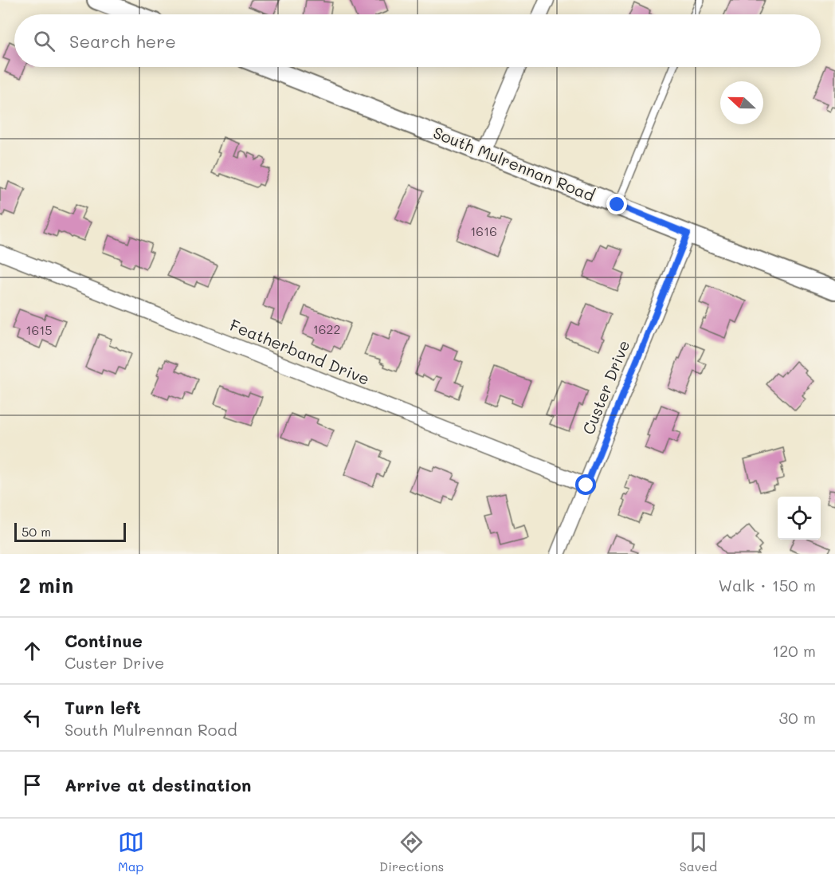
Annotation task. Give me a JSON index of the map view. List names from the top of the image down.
{
  "streets": {
    "street": ["South Mulrennan Road", "Featherband Drive", "Custer Drive"]
  },
  "crossings": [
    ["South Mulrennan Road", "Custer Drive"],
    ["Featherband Drive", "Custer Drive"]
  ],
  "house_numbers": ["1616", "1622", "1615"],
  "scale_bar": "50 m",
  "north": "left",
  "page": {
    "search": "Search here",
    "scale": "50 m",
    "heading": ["2 min", "Walk · 150 m"],
    "list": [
      ["Continue", "Custer Drive", "120 m"],
      ["Turn left", "South Mulrennan Road", "30 m"],
      "Arrive at destination"
    ],
    "nav": ["Map", "Directions", "Saved"]
  }
}
